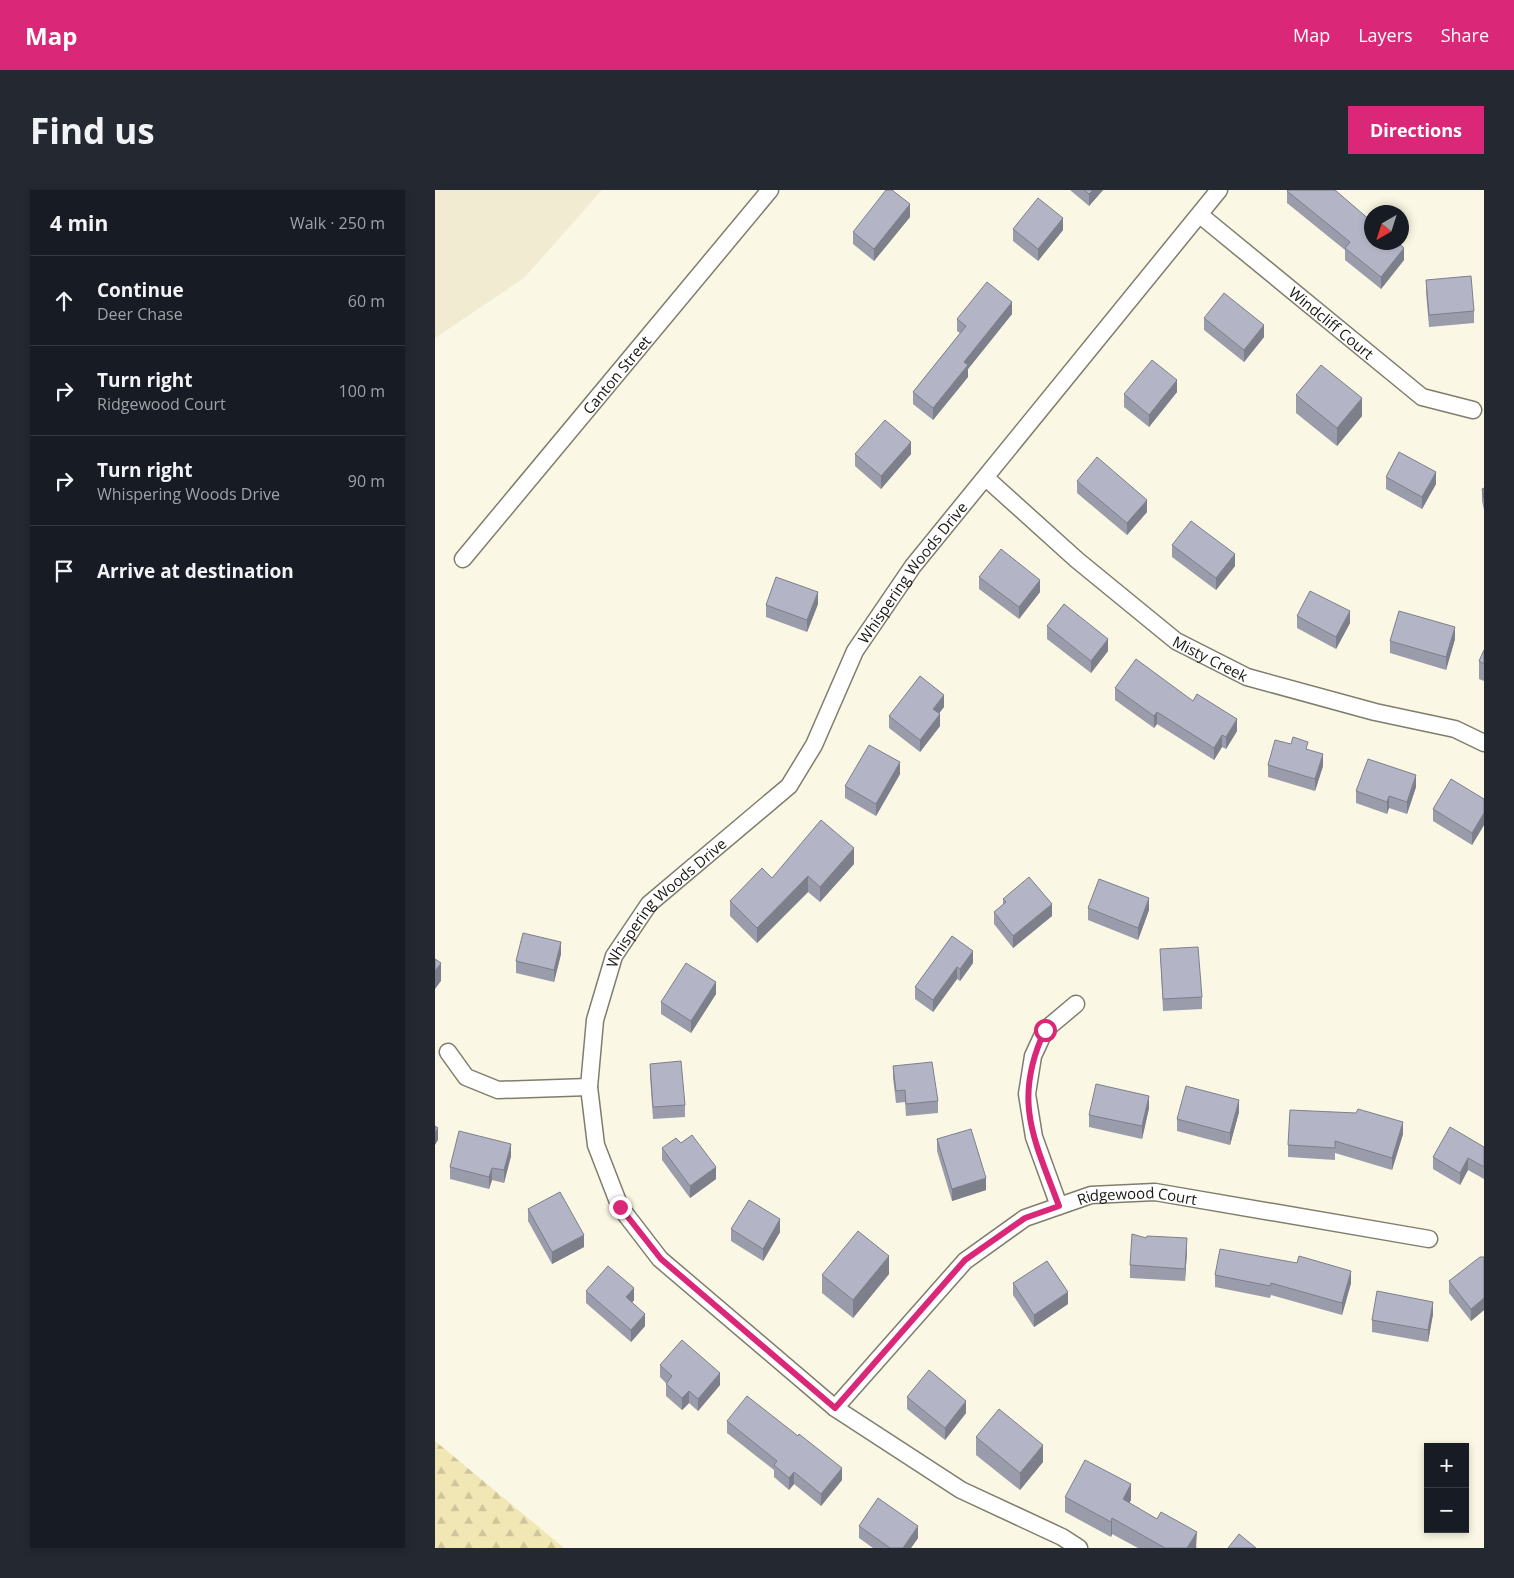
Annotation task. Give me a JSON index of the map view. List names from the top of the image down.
{
  "streets": {
    "street": [
      "Windcliff Court",
      "Canton Street",
      "Whispering Woods Drive",
      "Misty Creek",
      "Ridgewood Court"
    ]
  },
  "crossings": [
    ["Windcliff Court", "Whispering Woods Drive"],
    ["Whispering Woods Drive", "Misty Creek"],
    ["Whispering Woods Drive", "Ridgewood Court"]
  ],
  "north": "bottom left",
  "page": {
    "header": "Map",
    "nav": ["Map", "Layers", "Share"],
    "buttons": "Directions",
    "title": "Find us",
    "heading": ["4 min", "Walk · 250 m"],
    "list": [
      ["Continue", "Deer Chase", "60 m"],
      ["Turn right", "Ridgewood Court", "100 m"],
      ["Turn right", "Whispering Woods Drive", "90 m"],
      "Arrive at destination"
    ],
    "map_buttons": ["+", "−"]
  }
}
